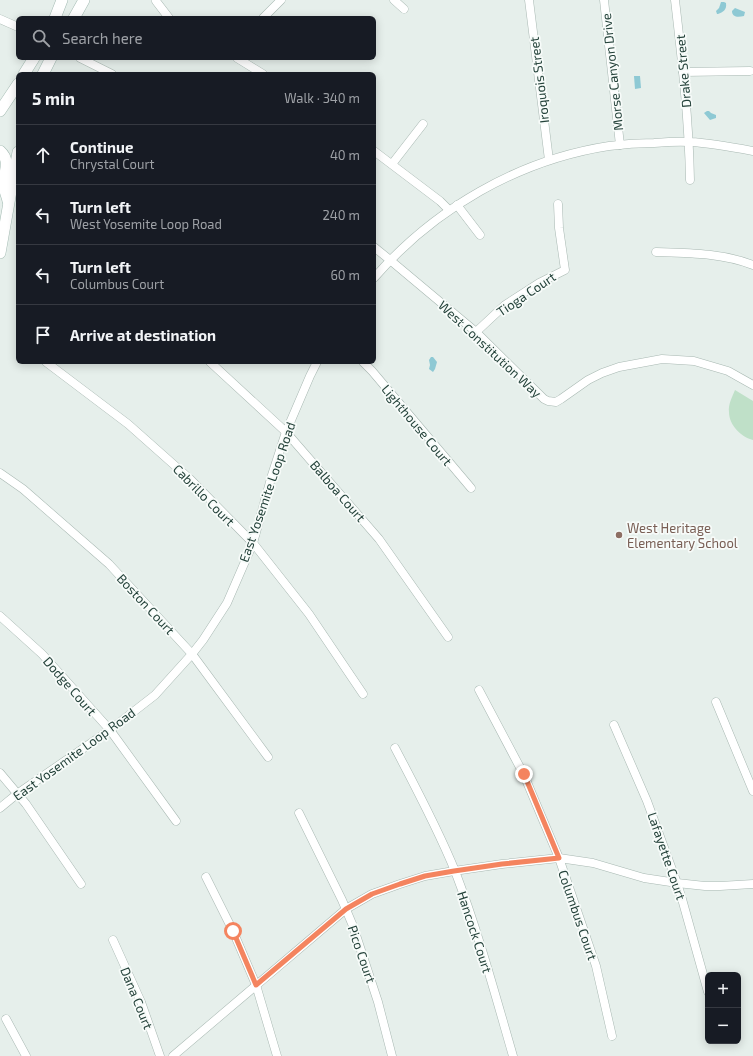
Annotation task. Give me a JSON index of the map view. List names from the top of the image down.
{
  "streets": {
    "street": [
      "Drake Street",
      "Morse Canyon Drive",
      "Iroquois Street",
      "Tioga Court",
      "West Constitution Way",
      "Lighthouse Court",
      "Balboa Court",
      "East Yosemite Loop Road",
      "Cabrillo Court",
      "Boston Court",
      "Dodge Court",
      "Lafayette Court",
      "Columbus Court",
      "Hancock Court",
      "Pico Court",
      "Dana Court"
    ]
  },
  "crossings": [
    ["Tioga Court", "West Constitution Way"],
    ["Balboa Court", "East Yosemite Loop Road"],
    ["East Yosemite Loop Road", "Cabrillo Court"],
    ["East Yosemite Loop Road", "Boston Court"],
    ["East Yosemite Loop Road", "Dodge Court"]
  ],
  "places": ["West Heritage Elementary School"],
  "page": {
    "search": "Search here",
    "heading": ["5 min", "Walk · 340 m"],
    "list": [
      ["Continue", "Chrystal Court", "40 m"],
      ["Turn left", "West Yosemite Loop Road", "240 m"],
      ["Turn left", "Columbus Court", "60 m"],
      "Arrive at destination"
    ],
    "map_buttons": ["+", "−"]
  }
}
